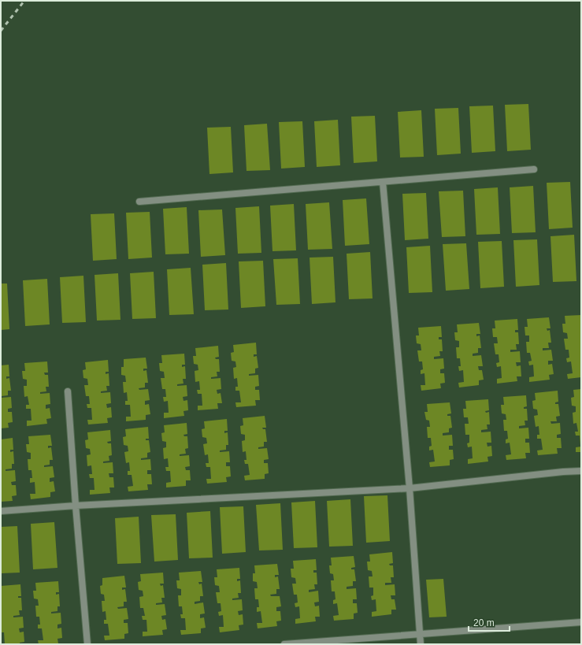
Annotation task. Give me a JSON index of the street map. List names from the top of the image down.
{
  "scale_bar": "20 m"
}
